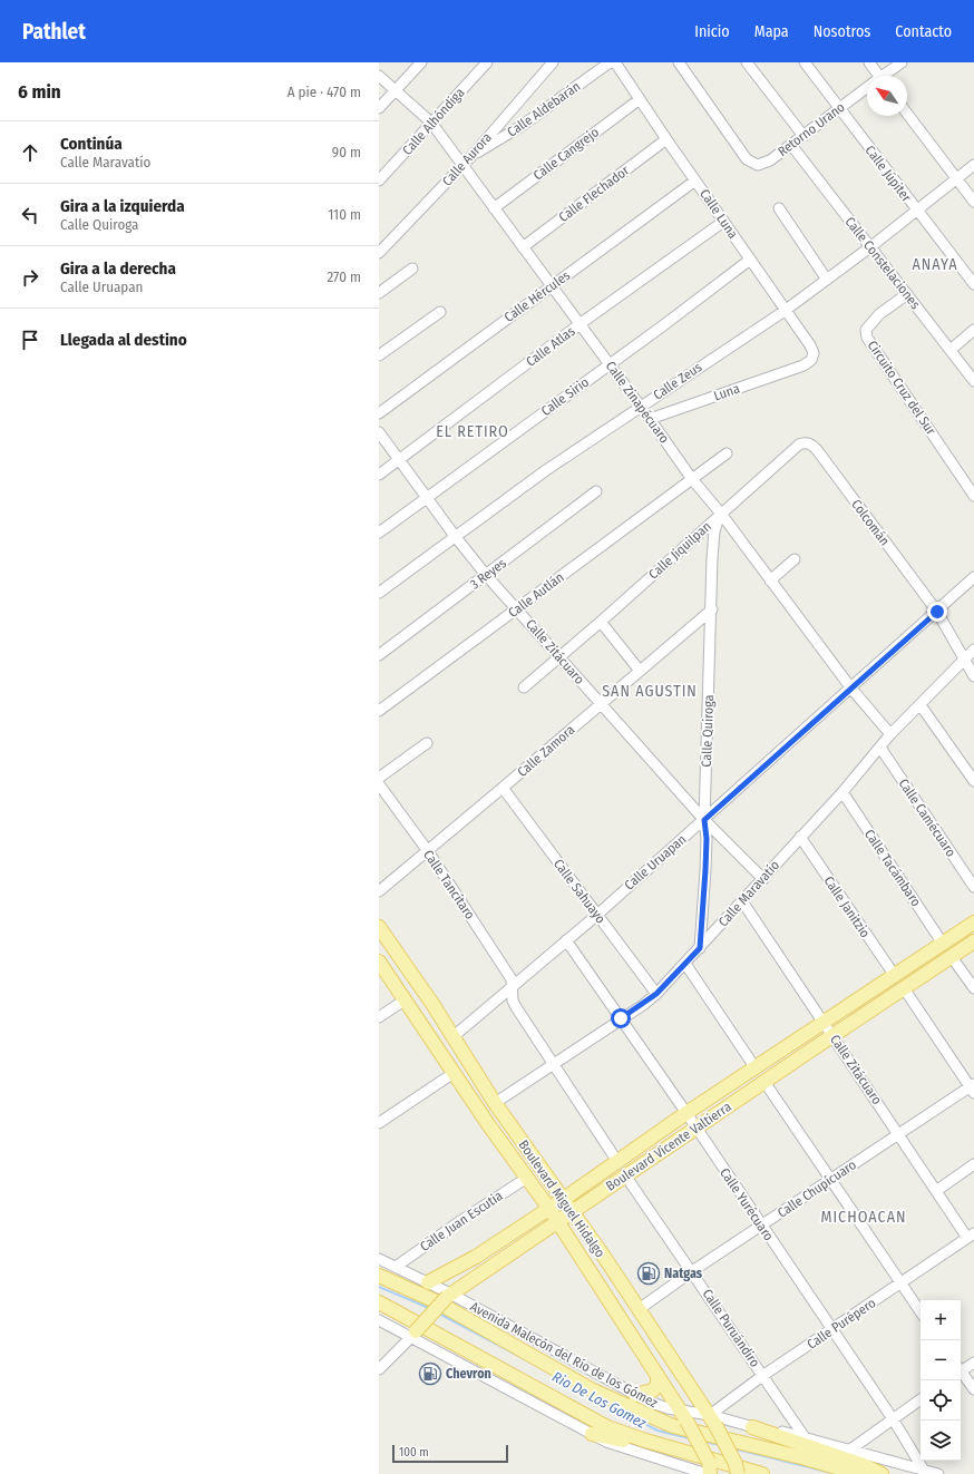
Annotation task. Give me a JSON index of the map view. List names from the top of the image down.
{
  "streets": {
    "main road": ["Boulevard Vicente Valtierra", "Boulevard Miguel Hidalgo", "Avenida Malecón del Río de los Gómez"],
    "street": [
      "Calle Aldebarán",
      "Calle Alhóndiga",
      "Retorno Urano",
      "Calle Cangrejo",
      "Calle Aurora",
      "Calle Júpiter",
      "Calle Flechador",
      "Calle Luna",
      "Calle Constelaciones",
      "Calle Hércules",
      "Calle Atlas",
      "Calle Zeus",
      "Circuito Cruz del Sur",
      "Luna",
      "Calle Sirio",
      "Calle Zinapécuaro",
      "Colcomán",
      "Calle Jiquilpan",
      "3 Reyes",
      "Calle Autlán",
      "Calle Zitácuaro",
      "Calle Quiroga",
      "Calle Zamora",
      "Calle Camécuaro",
      "Calle Uruapan",
      "Calle Tacámbaro",
      "Calle Tancítaro",
      "Calle Sahuayo",
      "Calle Maravatío",
      "Calle Janitzio",
      "Calle Chupícuaro",
      "Calle Yurécuaro",
      "Calle Juan Escutia",
      "Calle Purépero",
      "Calle Puruándiro"
    ]
  },
  "crossings": [
    ["Calle Aldebarán", "Calle Aurora"],
    ["Calle Alhóndiga", "Calle Zinapécuaro"],
    ["Retorno Urano", "Calle Júpiter"],
    ["Retorno Urano", "Calle Constelaciones"],
    ["Calle Cangrejo", "Calle Luna"],
    ["Calle Cangrejo", "Calle Zinapécuaro"],
    ["Calle Aurora", "Calle Zinapécuaro"],
    ["Calle Júpiter", "Calle Zeus"],
    ["Calle Flechador", "Calle Luna"],
    ["Calle Flechador", "Calle Zinapécuaro"],
    ["Calle Luna", "Calle Hércules"],
    ["Calle Luna", "Calle Atlas"],
    ["Calle Luna", "Calle Zeus"],
    ["Calle Luna", "Luna"],
    ["Calle Luna", "Calle Sirio"],
    ["Calle Constelaciones", "Calle Zeus"],
    ["Calle Constelaciones", "Circuito Cruz del Sur"],
    ["Calle Hércules", "Calle Zinapécuaro"],
    ["Calle Atlas", "Calle Zinapécuaro"],
    ["Calle Atlas", "Calle Zitácuaro"],
    ["Calle Zeus", "Calle Zinapécuaro"],
    ["Calle Zeus", "Calle Zitácuaro"],
    ["Luna", "Calle Zinapécuaro"],
    ["Calle Sirio", "Calle Zinapécuaro"],
    ["Calle Sirio", "Calle Zitácuaro"],
    ["Calle Zinapécuaro", "Calle Jiquilpan"],
    ["Calle Zinapécuaro", "Calle Autlán"],
    ["Calle Zinapécuaro", "Calle Quiroga"],
    ["Calle Zinapécuaro", "Calle Uruapan"],
    ["Calle Zinapécuaro", "Calle Maravatío"],
    ["Colcomán", "Calle Jiquilpan"],
    ["Colcomán", "Calle Uruapan"],
    ["Calle Jiquilpan", "Calle Zitácuaro"],
    ["Calle Jiquilpan", "Calle Quiroga"],
    ["3 Reyes", "Calle Zitácuaro"],
    ["Calle Autlán", "Calle Zitácuaro"],
    ["Calle Zitácuaro", "Calle Quiroga"],
    ["Calle Zitácuaro", "Calle Zamora"],
    ["Calle Zitácuaro", "Calle Uruapan"],
    ["Calle Zitácuaro", "Calle Maravatío"],
    ["Calle Zitácuaro", "Boulevard Vicente Valtierra"],
    ["Calle Zitácuaro", "Calle Chupícuaro"],
    ["Calle Zitácuaro", "Calle Purépero"],
    ["Calle Quiroga", "Calle Zamora"],
    ["Calle Quiroga", "Calle Uruapan"],
    ["Calle Quiroga", "Calle Maravatío"],
    ["Calle Zamora", "Calle Tancítaro"],
    ["Calle Zamora", "Calle Sahuayo"],
    ["Calle Camécuaro", "Calle Maravatío"],
    ["Calle Uruapan", "Calle Tancítaro"],
    ["Calle Uruapan", "Calle Sahuayo"],
    ["Calle Uruapan", "Boulevard Miguel Hidalgo"],
    ["Calle Uruapan", "Calle Yurécuaro"],
    ["Calle Tacámbaro", "Calle Maravatío"],
    ["Calle Tacámbaro", "Boulevard Vicente Valtierra"],
    ["Calle Sahuayo", "Calle Maravatío"],
    ["Calle Maravatío", "Calle Janitzio"],
    ["Calle Maravatío", "Boulevard Miguel Hidalgo"],
    ["Calle Maravatío", "Calle Yurécuaro"],
    ["Calle Janitzio", "Boulevard Vicente Valtierra"],
    ["Boulevard Vicente Valtierra", "Boulevard Miguel Hidalgo"],
    ["Boulevard Vicente Valtierra", "Calle Yurécuaro"],
    ["Boulevard Vicente Valtierra", "Calle Puruándiro"],
    ["Boulevard Vicente Valtierra", "Avenida Malecón del Río de los Gómez"],
    ["Calle Chupícuaro", "Boulevard Miguel Hidalgo"],
    ["Calle Chupícuaro", "Calle Yurécuaro"],
    ["Calle Chupícuaro", "Calle Puruándiro"],
    ["Boulevard Miguel Hidalgo", "Calle Juan Escutia"],
    ["Boulevard Miguel Hidalgo", "Calle Purépero"],
    ["Boulevard Miguel Hidalgo", "Avenida Malecón del Río de los Gómez"],
    ["Calle Yurécuaro", "Calle Purépero"],
    ["Calle Yurécuaro", "Avenida Malecón del Río de los Gómez"],
    ["Calle Juan Escutia", "Avenida Malecón del Río de los Gómez"],
    ["Calle Purépero", "Calle Puruándiro"],
    ["Calle Purépero", "Avenida Malecón del Río de los Gómez"],
    ["Calle Puruándiro", "Avenida Malecón del Río de los Gómez"]
  ],
  "districts": [
    "ANAYA",
    "EL RETIRO",
    "SAN AGUSTIN",
    "MICHOACAN"
  ],
  "water": ["Rio De Los Gomez"],
  "places": {
    "fuel station": ["Natgas", "Chevron"]
  },
  "scale_bar": "100 m",
  "north": "top left",
  "page": {
    "header": "Pathlet",
    "nav": [
      "Inicio",
      "Mapa",
      "Nosotros",
      "Contacto"
    ],
    "heading": ["6 min", "A pie · 470 m"],
    "list": [
      ["Continúa", "Calle Maravatío", "90 m"],
      ["Gira a la izquierda", "Calle Quiroga", "110 m"],
      ["Gira a la derecha", "Calle Uruapan", "270 m"],
      "Llegada al destino"
    ],
    "map_buttons": ["+", "−"],
    "scale": "100 m"
  }
}
